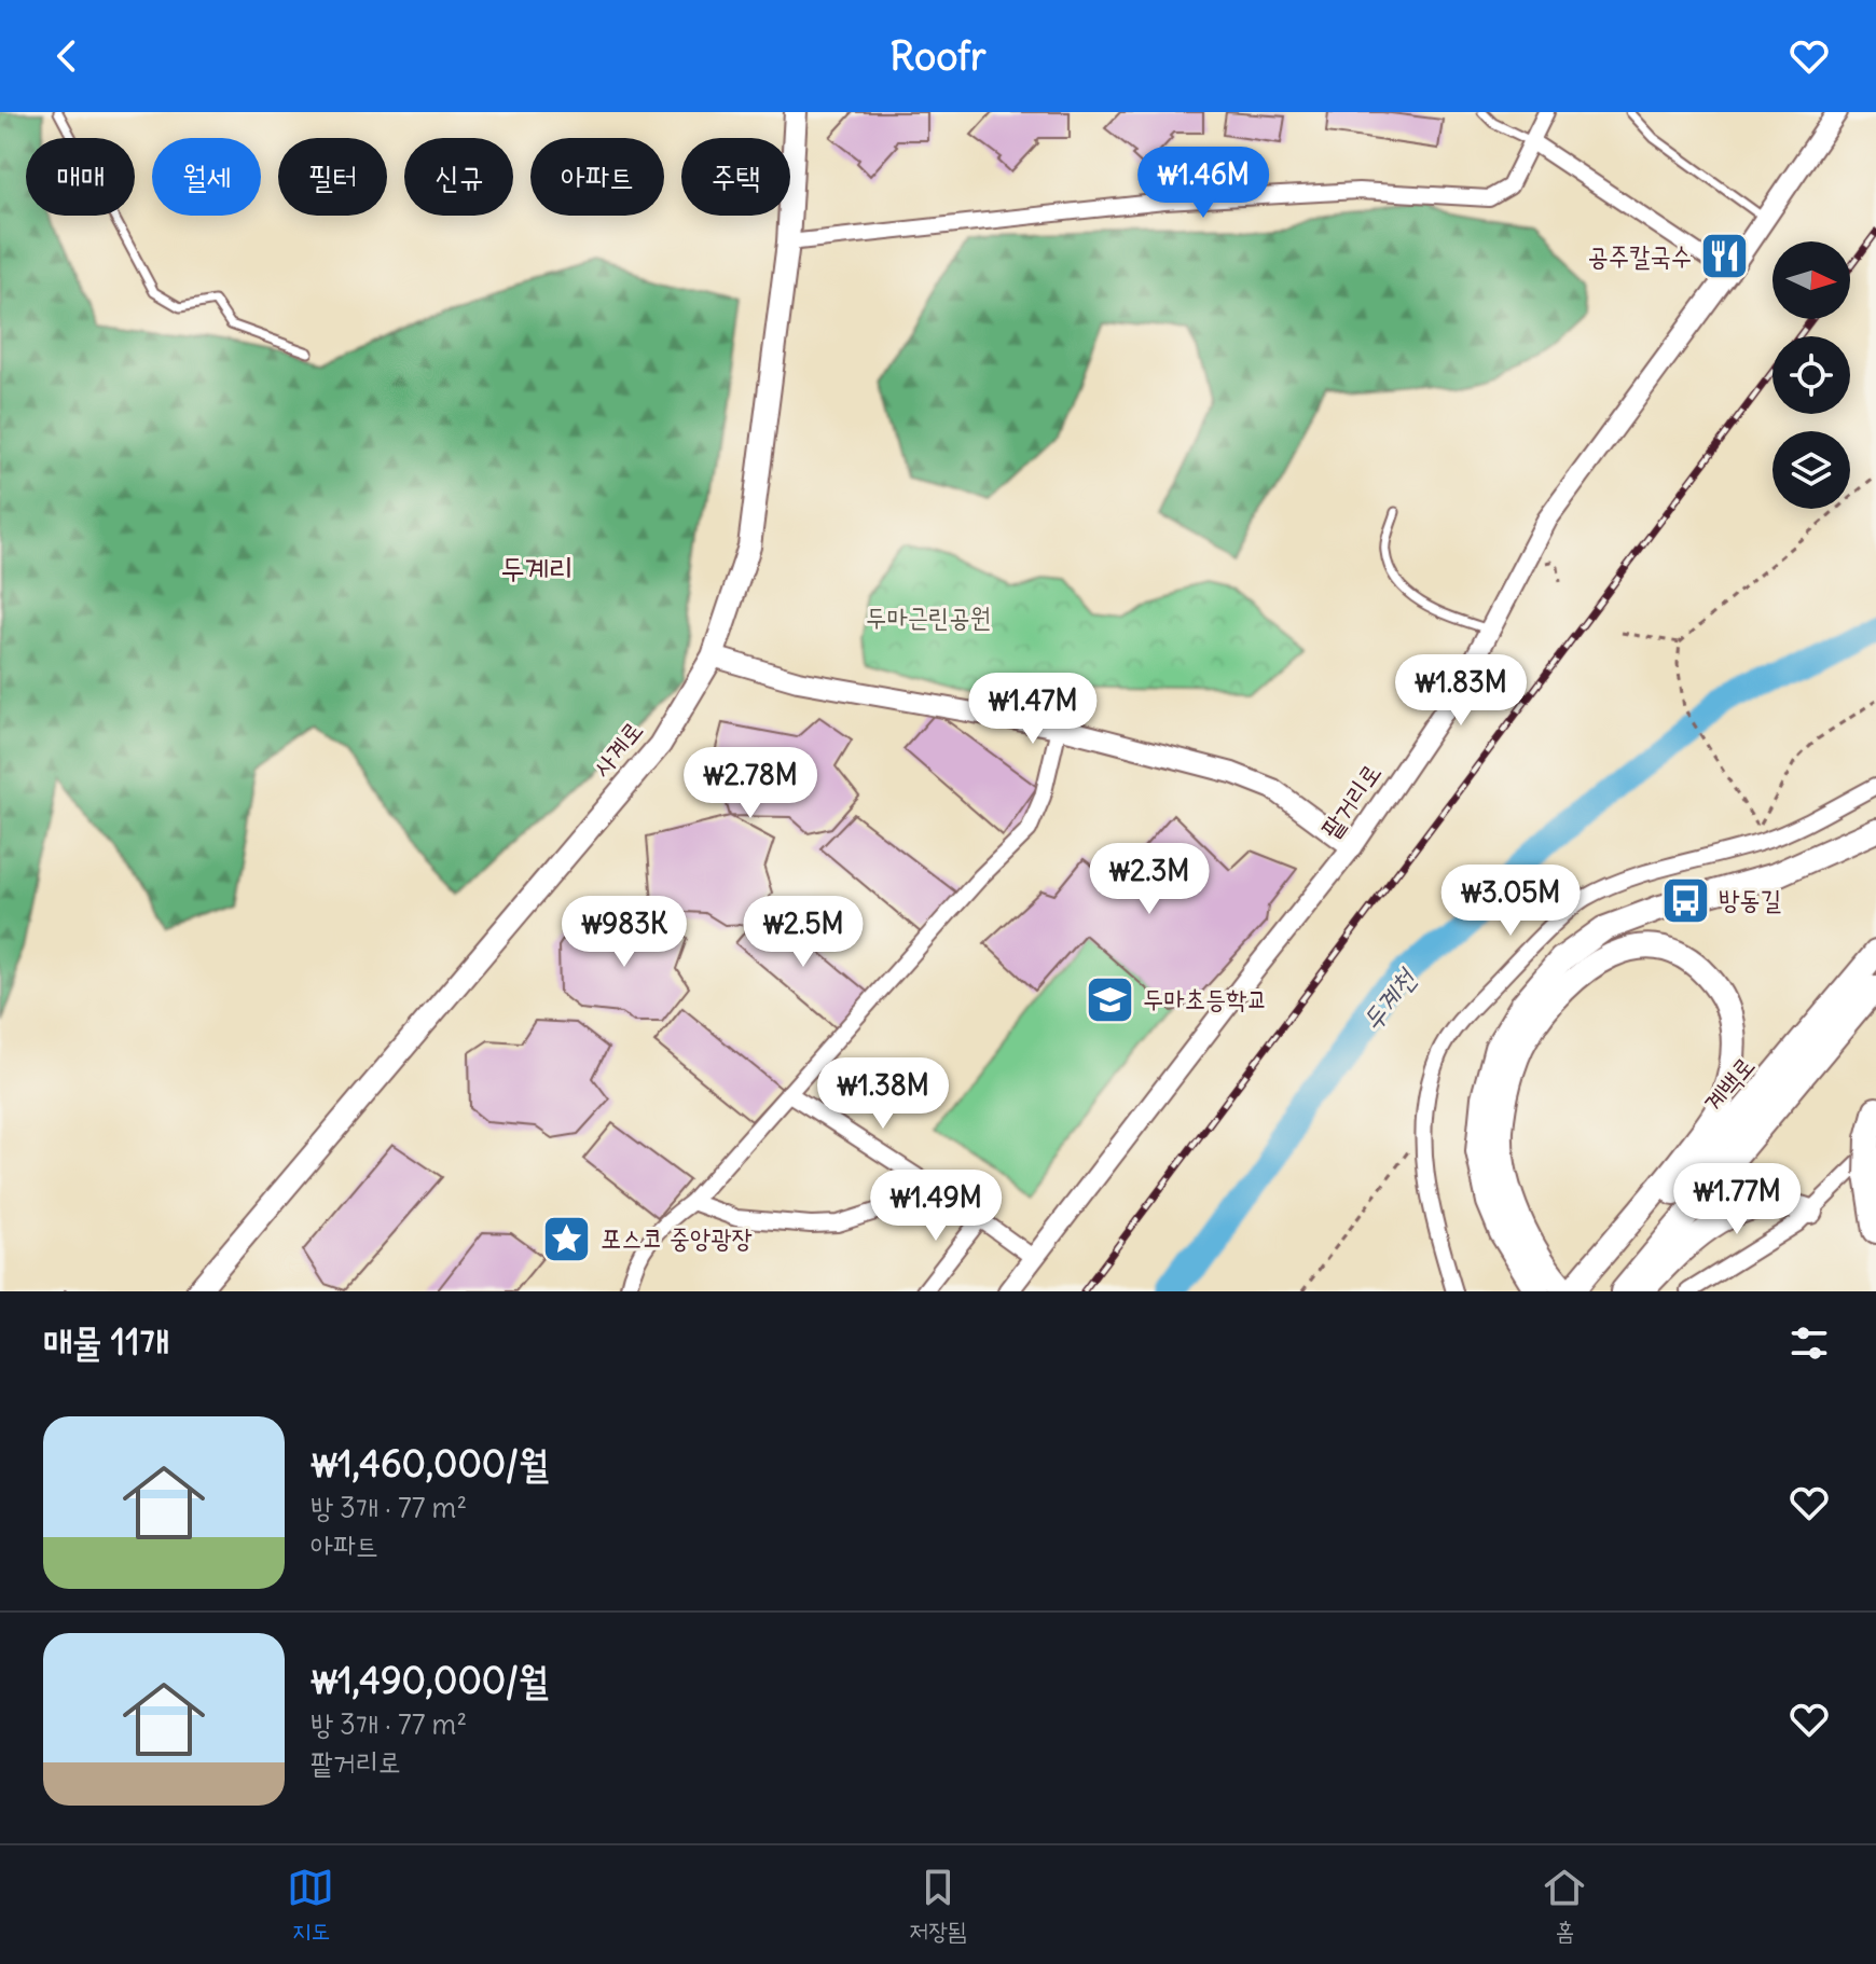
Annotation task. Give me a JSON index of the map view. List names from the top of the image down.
{
  "streets": {
    "highway": ["계백로"],
    "main road": ["사계로"],
    "street": ["팥거리로"]
  },
  "districts": ["두계리"],
  "water": ["두계천"],
  "parks": ["두마근린공원"],
  "places": {
    "restaurant": ["공주칼국수"],
    "bus stop": ["방동길"],
    "school or university": ["두마초등학교"],
    "place": ["포스코 중앙광장"]
  },
  "north": "right",
  "page": {
    "header": "Roofr",
    "chip": [
      "매매",
      "월세",
      "필터",
      "신규",
      "아파트",
      "주택"
    ],
    "price": [
      "₩1.46M",
      "₩1.83M",
      "₩1.47M",
      "₩2.78M",
      "₩2.3M",
      "₩3.05M",
      "₩983K",
      "₩2.5M",
      "₩1.38M",
      "₩1.77M",
      "₩1.49M"
    ],
    "heading": "매물 11개",
    "list": [
      {
        "name": "₩1,460,000/월",
        "note": "방 3개 · 77 m² · 아파트"
      },
      {
        "name": "₩1,490,000/월",
        "note": "방 3개 · 77 m² · 팥거리로"
      }
    ],
    "tabs": ["지도", "저장됨", "홈"]
  }
}
